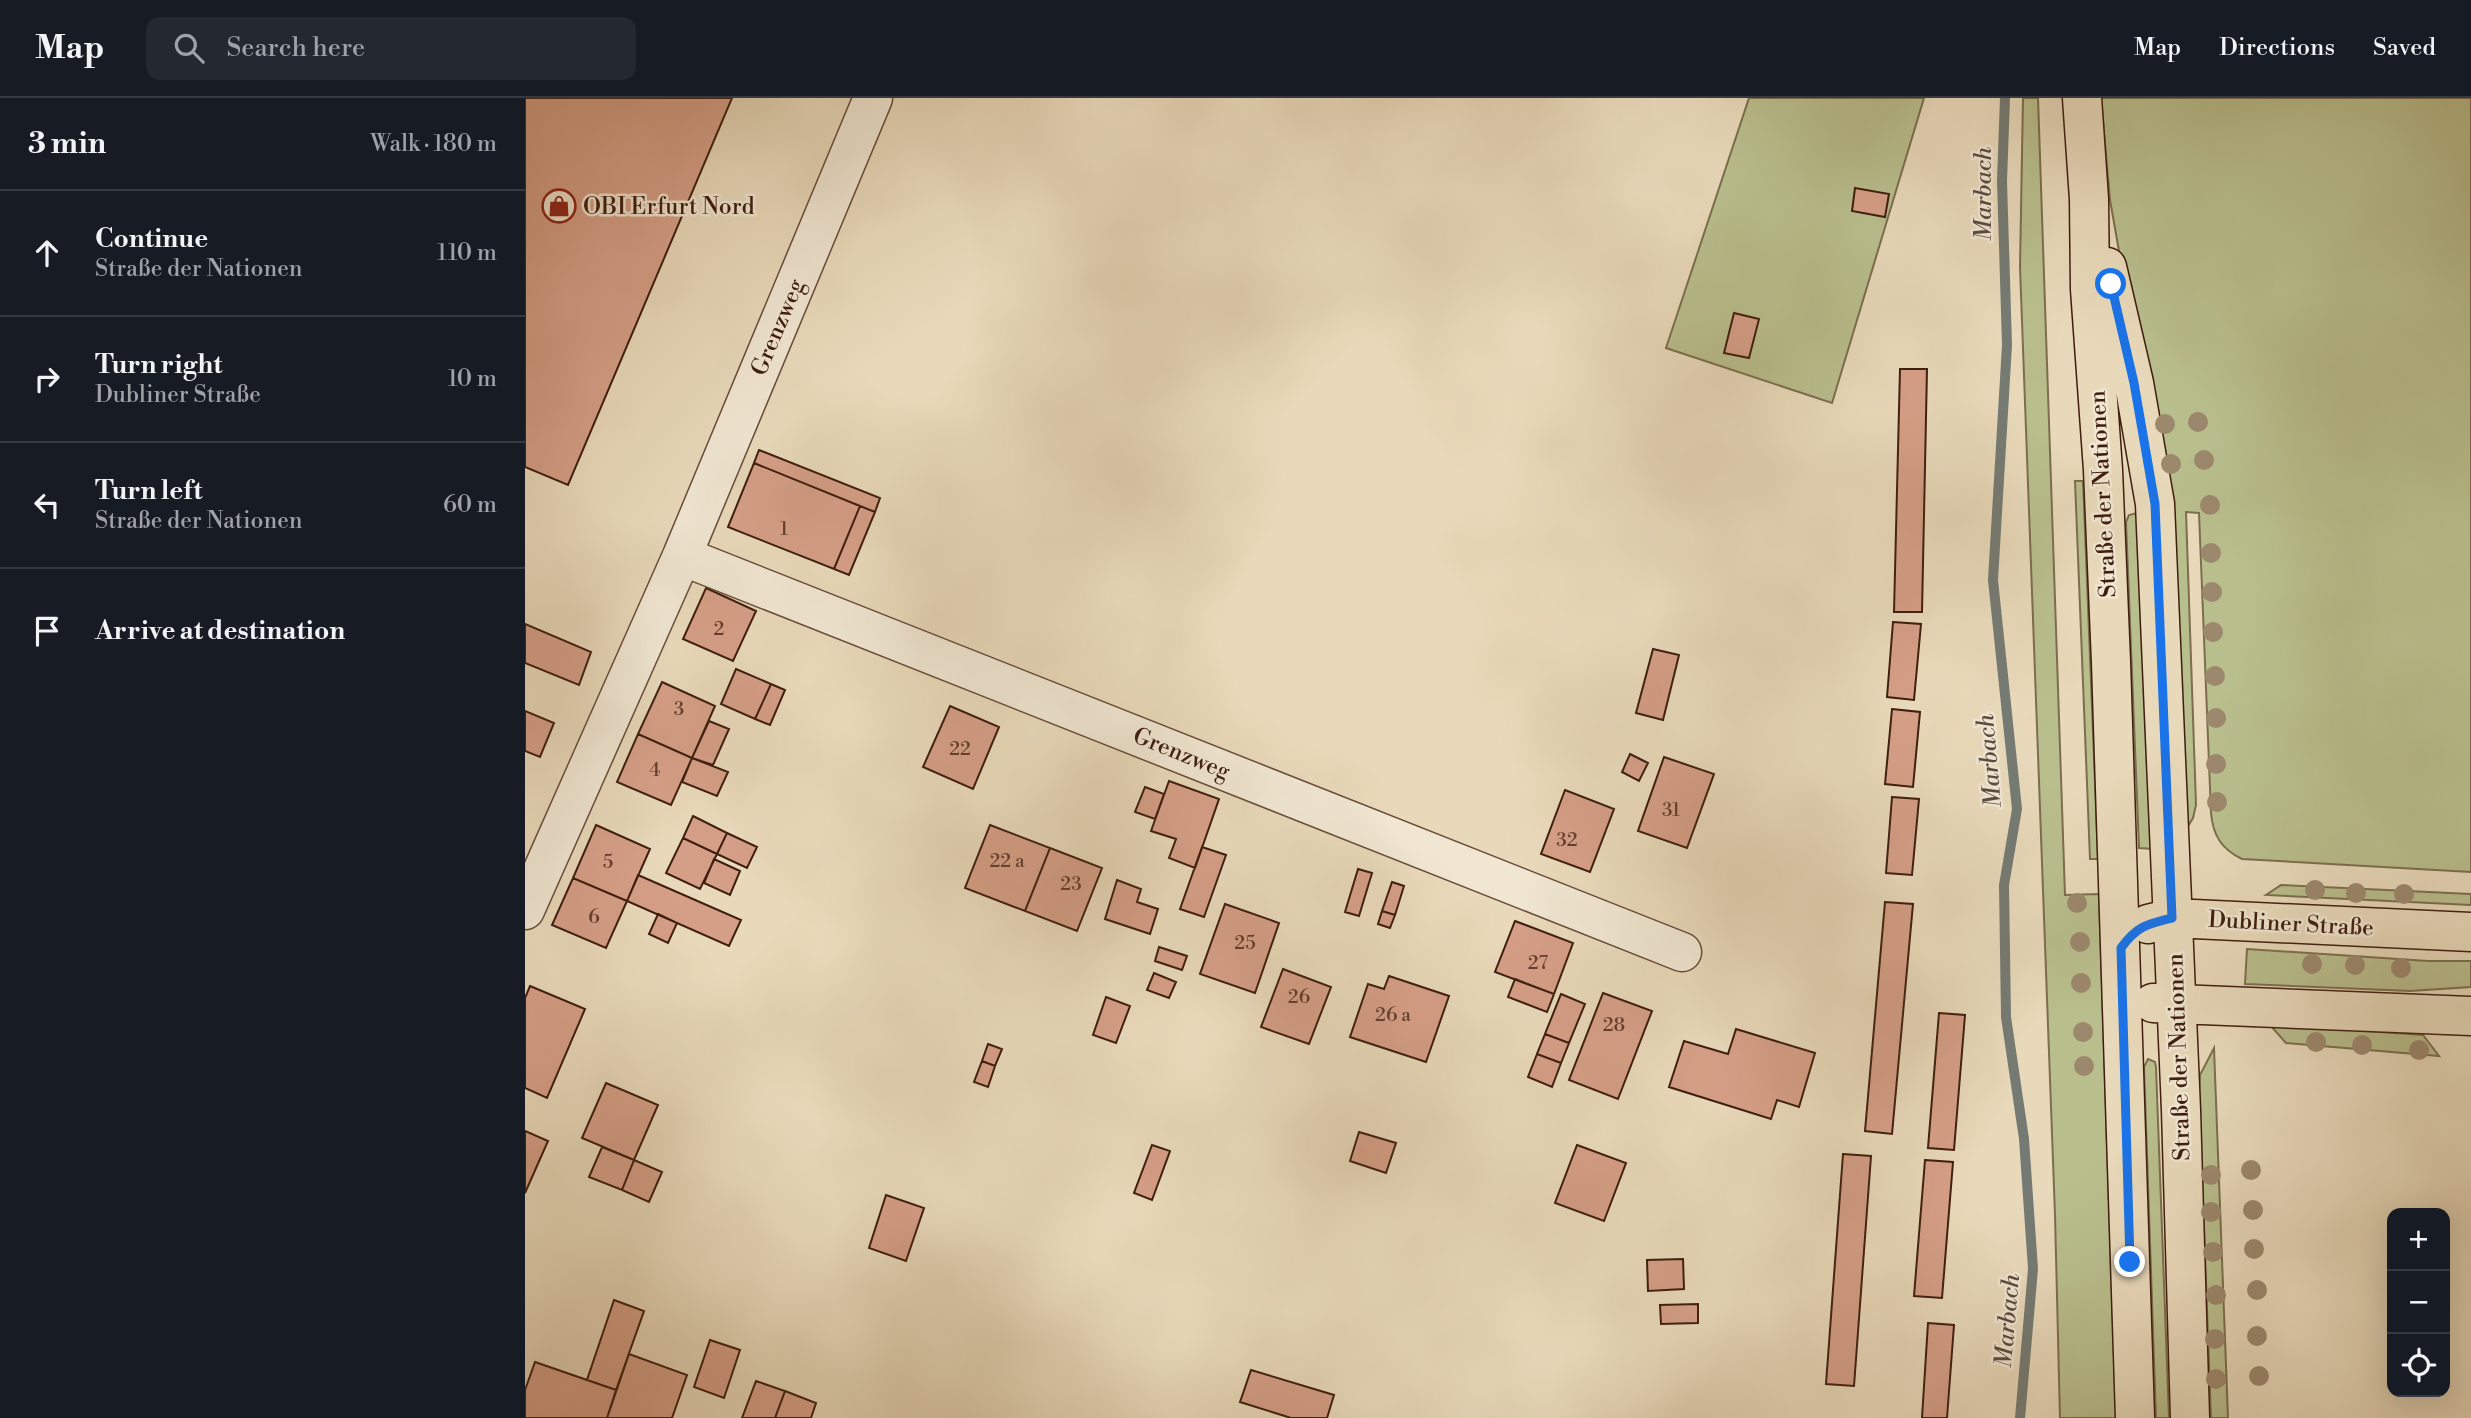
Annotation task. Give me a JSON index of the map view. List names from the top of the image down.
{
  "streets": {
    "main road": ["Straße der Nationen", "Dubliner Straße"],
    "street": ["Grenzweg"]
  },
  "crossings": [
    ["Straße der Nationen", "Dubliner Straße"]
  ],
  "water": ["Marbach"],
  "places": {
    "shop": ["OBI Erfurt Nord"]
  },
  "house_numbers": [
    "1",
    "2",
    "3",
    "22",
    "4",
    "31",
    "32",
    "22 a",
    "5",
    "23",
    "6",
    "25",
    "27",
    "26",
    "26 a",
    "28"
  ],
  "page": {
    "header": "Map",
    "search": "Search here",
    "nav": ["Map", "Directions", "Saved"],
    "heading": ["3 min", "Walk · 180 m"],
    "list": [
      ["Continue", "Straße der Nationen", "110 m"],
      ["Turn right", "Dubliner Straße", "10 m"],
      ["Turn left", "Straße der Nationen", "60 m"],
      "Arrive at destination"
    ],
    "map_buttons": ["+", "−"]
  }
}
